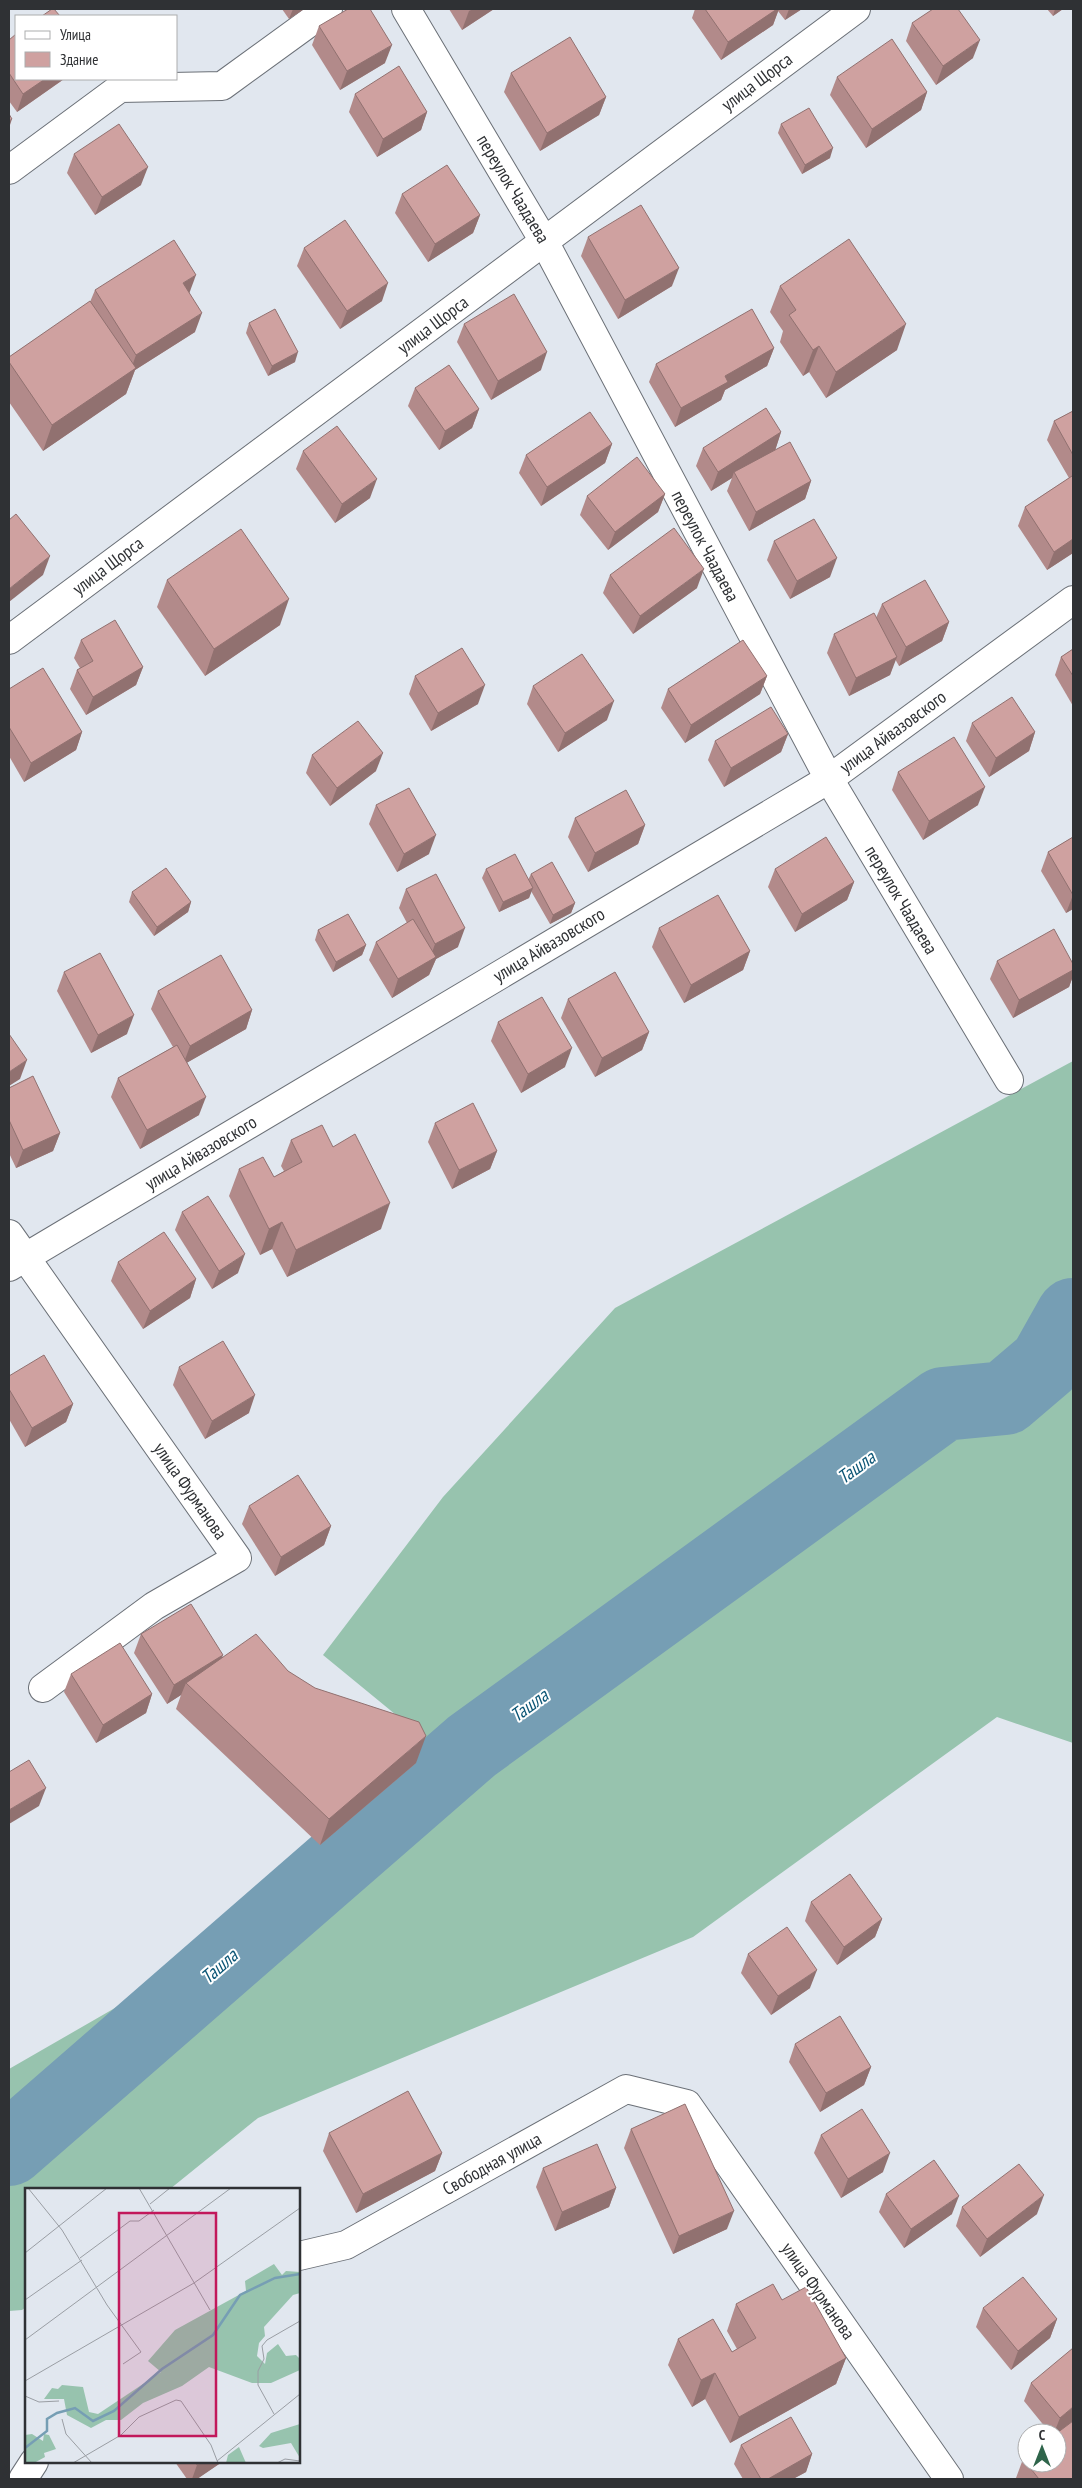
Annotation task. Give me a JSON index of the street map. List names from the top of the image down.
{
  "streets": {
    "street": [
      "улица Щорса",
      "переулок Чаадаева",
      "улица Айвазовского",
      "улица Фурманова",
      "Свободная улица"
    ]
  },
  "crossings": [
    ["улица Щорса", "переулок Чаадаева"],
    ["переулок Чаадаева", "улица Айвазовского"],
    ["улица Айвазовского", "улица Фурманова"],
    ["улица Фурманова", "Свободная улица"]
  ],
  "water": ["Ташла"],
  "legend": ["Улица", "Здание"],
  "north": "top"
}
